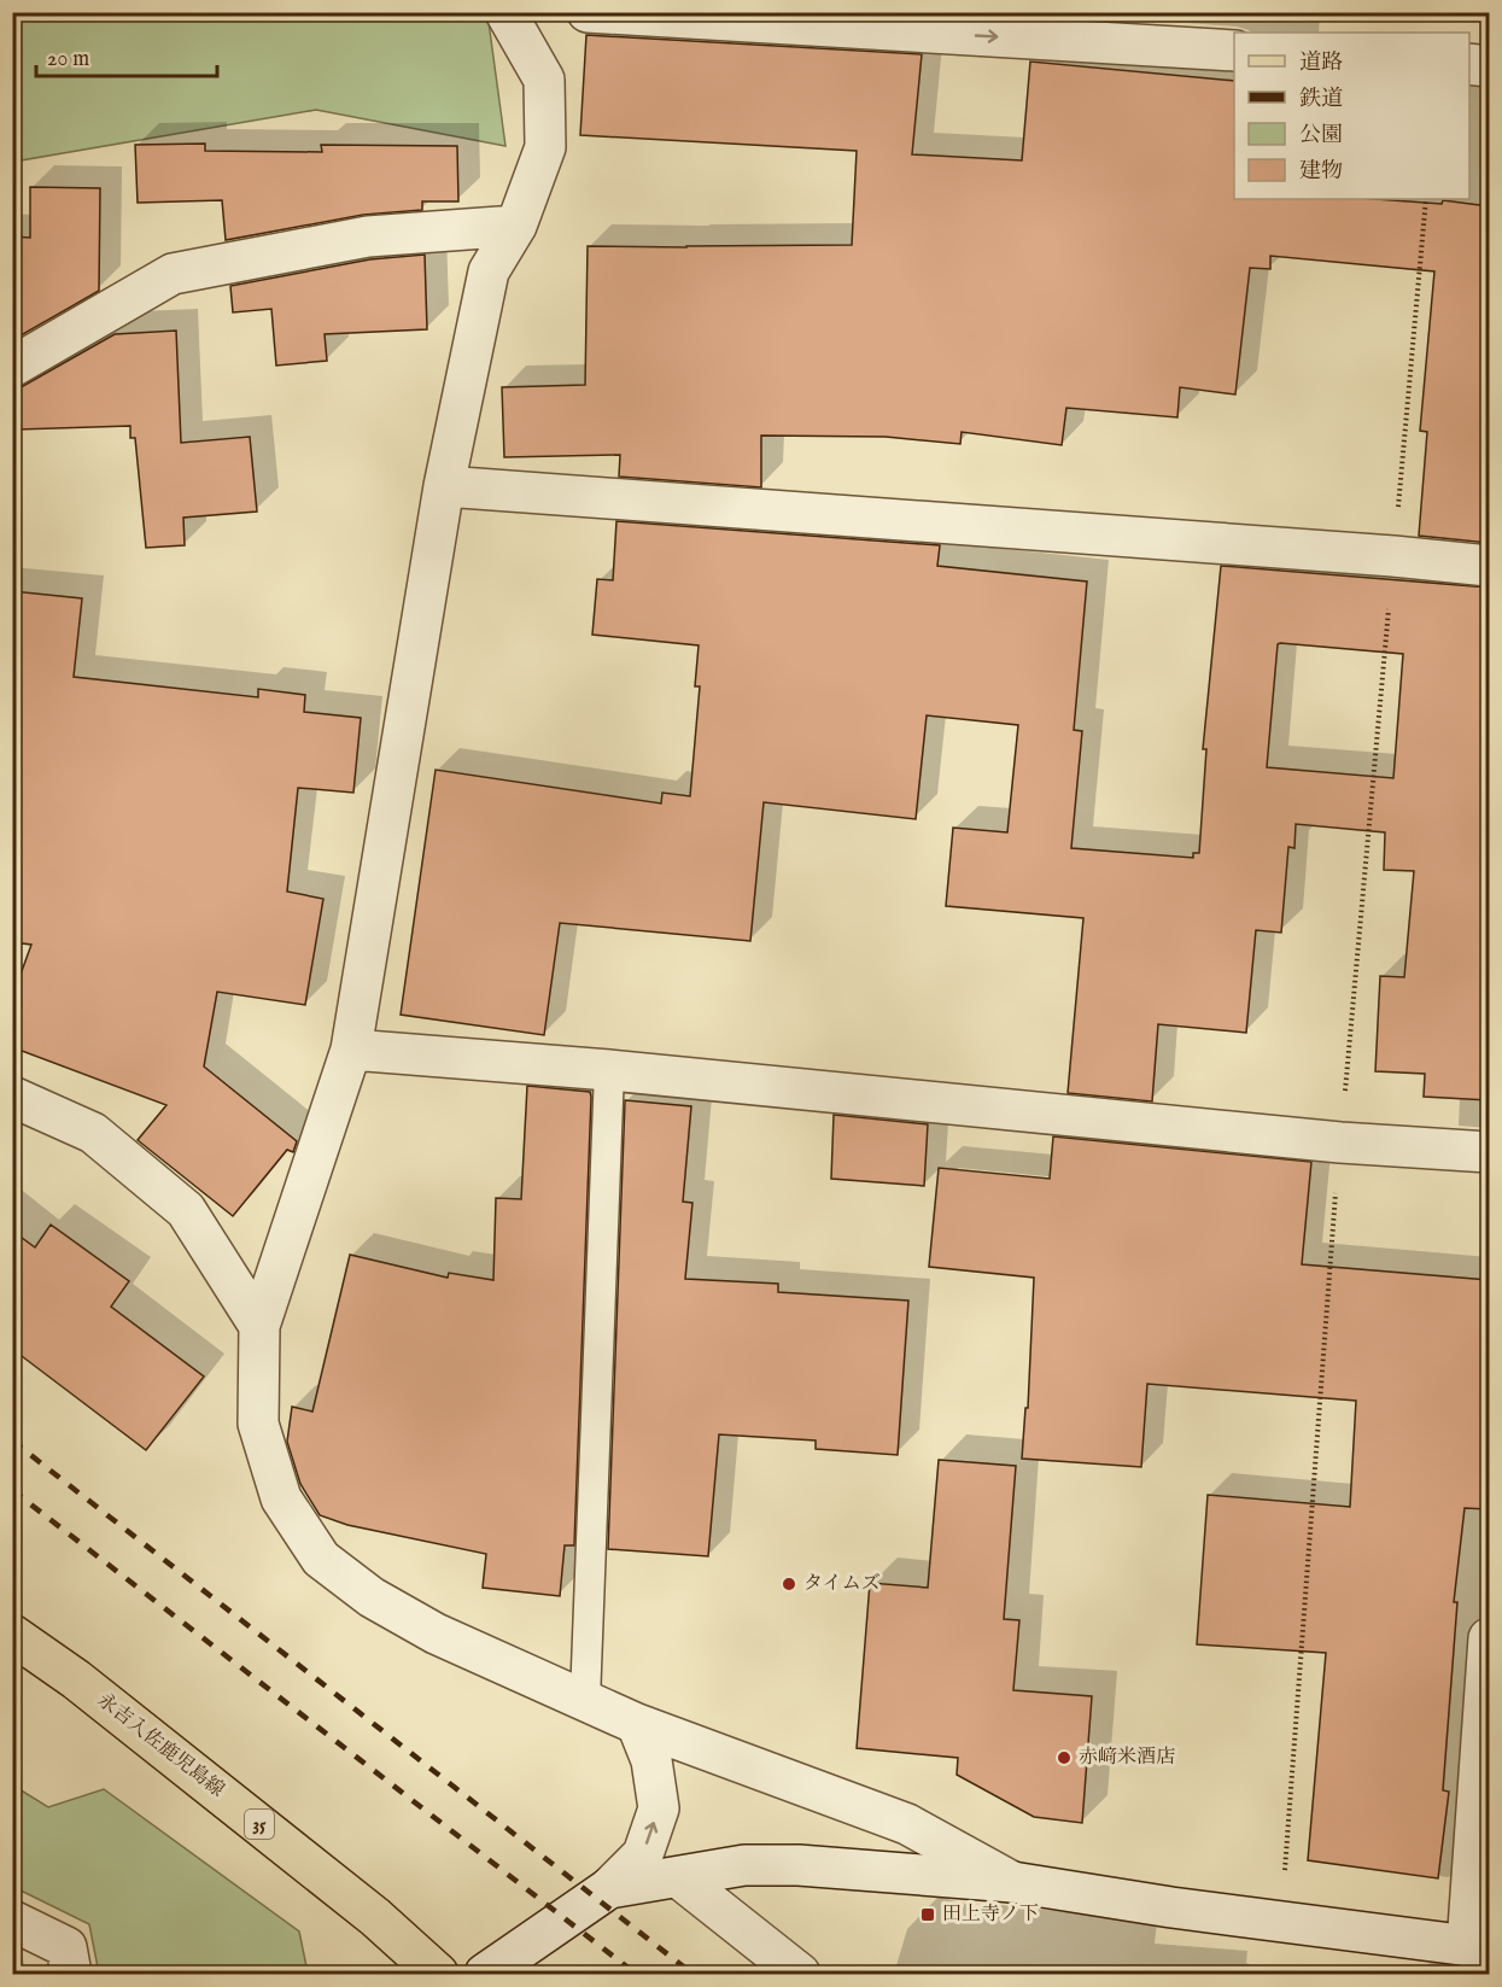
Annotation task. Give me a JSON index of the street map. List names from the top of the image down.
{
  "streets": {
    "main road": ["永吉入佐鹿児島線", "35"]
  },
  "places": {
    "other": ["タイムズ", "赤﨑米酒店"],
    "transit": ["田上寺ノ下"]
  },
  "legend": [
    "道路",
    "鉄道",
    "公園",
    "建物"
  ],
  "scale_bar": "20 m"
}
